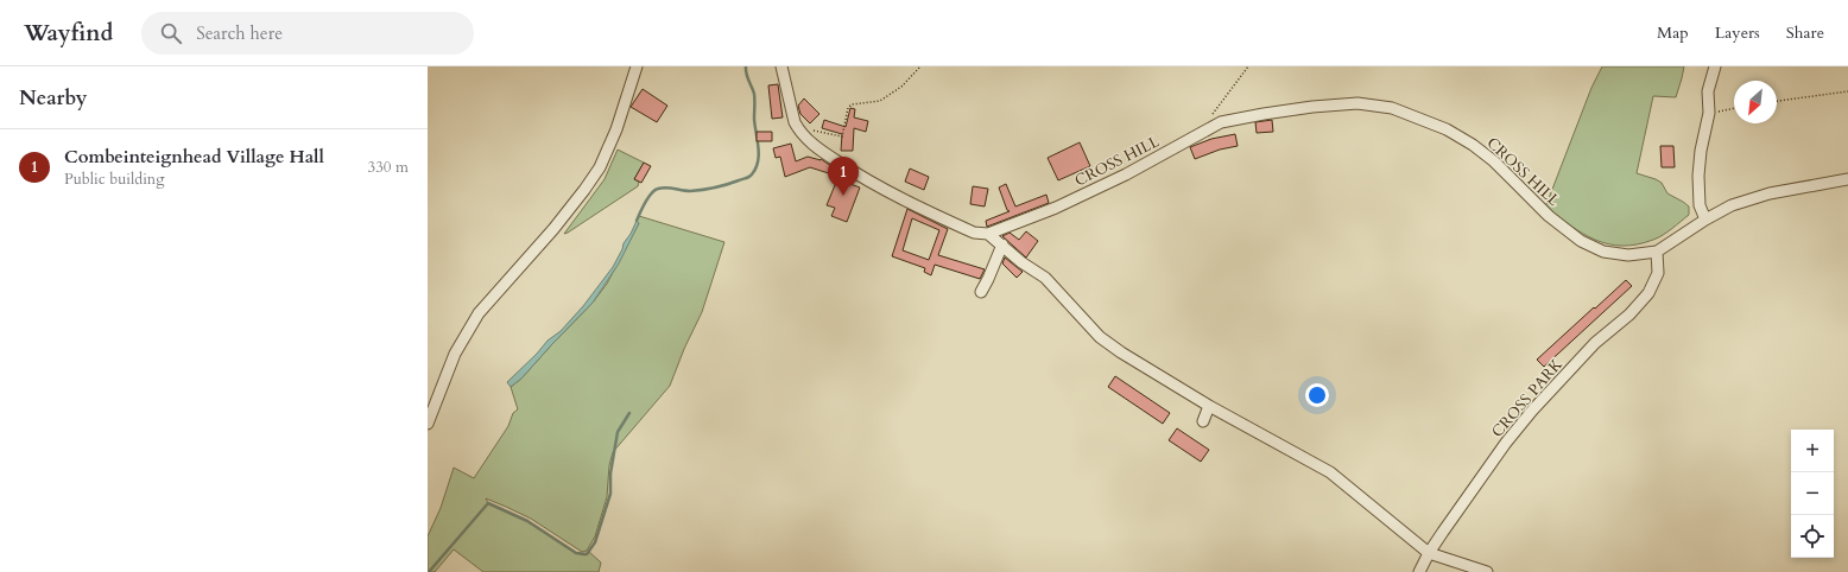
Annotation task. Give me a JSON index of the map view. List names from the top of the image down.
{
  "streets": {
    "street": ["CROSS HILL", "CROSS PARK"]
  },
  "crossings": [
    ["CROSS HILL", "CROSS PARK"]
  ],
  "north": "bottom left",
  "page": {
    "header": "Wayfind",
    "search": "Search here",
    "nav": ["Map", "Layers", "Share"],
    "heading": "Nearby",
    "list": [
      {
        "mark": "1",
        "name": "Combeinteignhead Village Hall",
        "note": "Public building",
        "value": "330 m"
      }
    ],
    "pins": "1",
    "map_buttons": ["+", "−"]
  }
}
